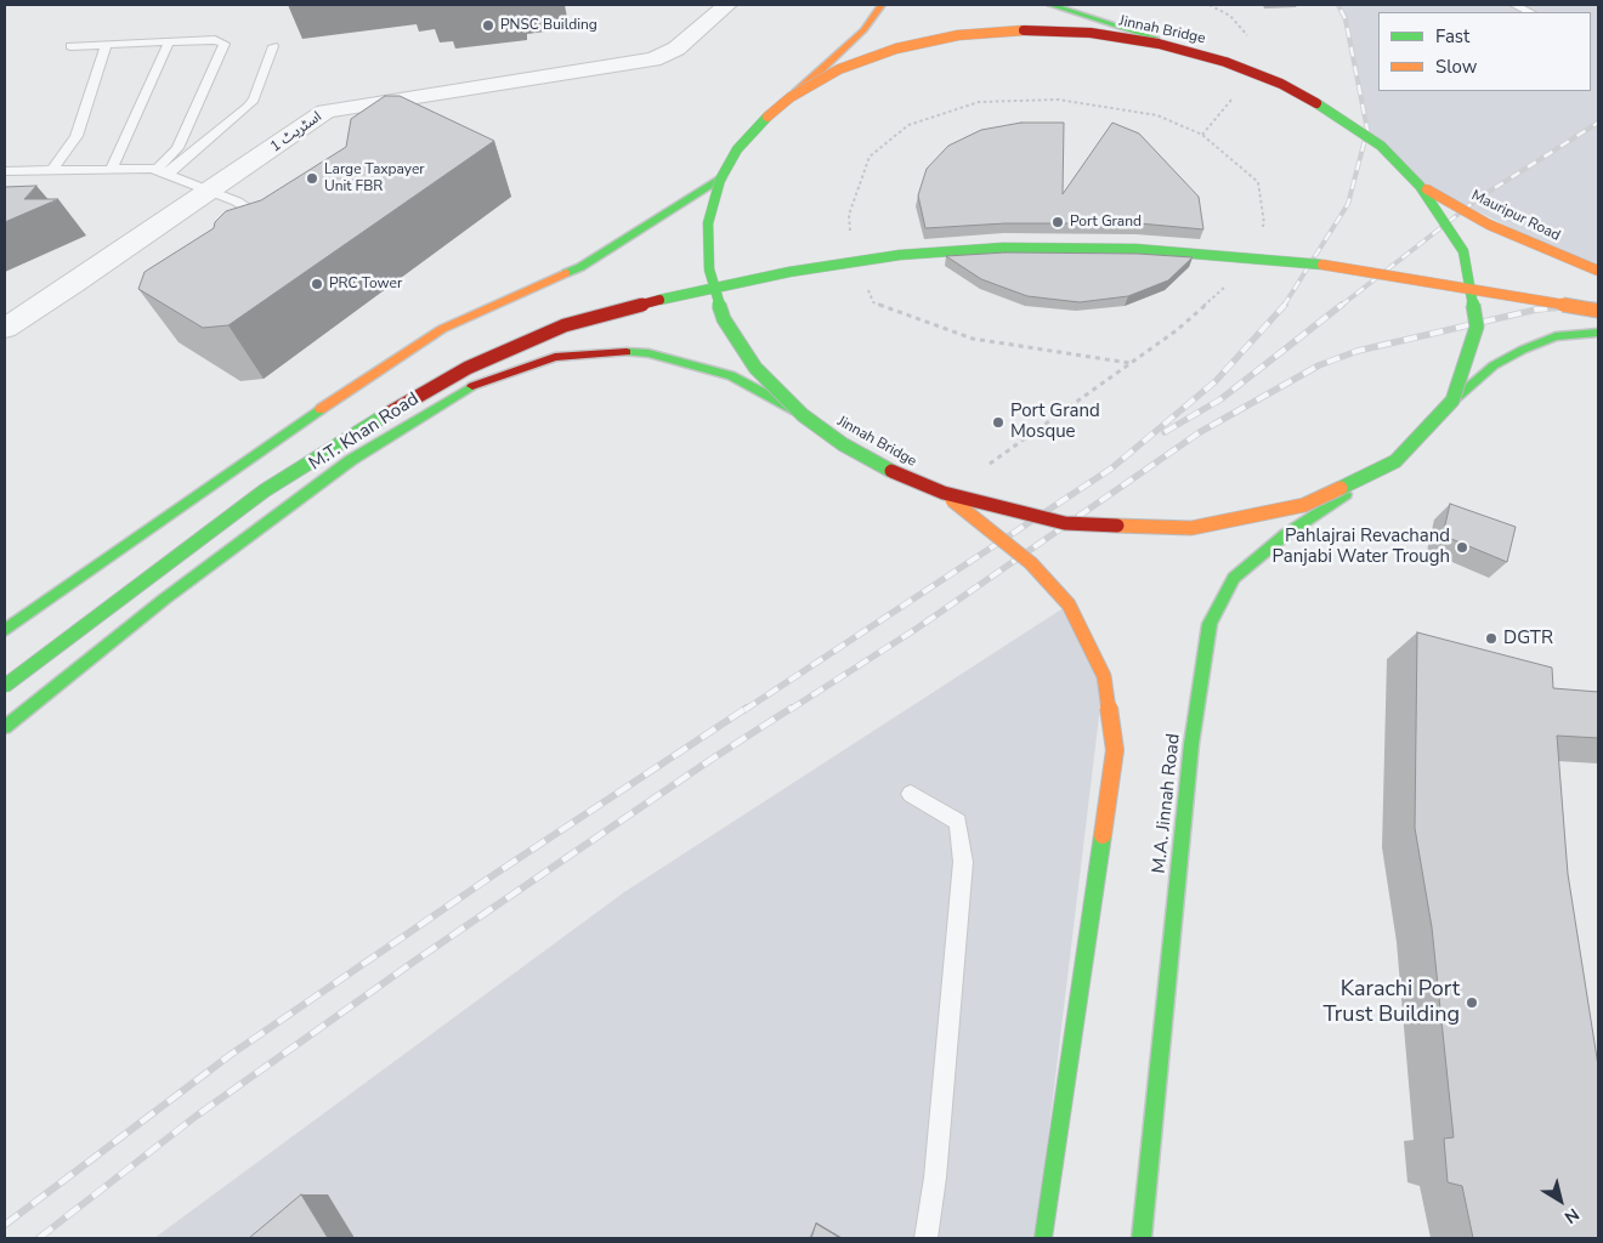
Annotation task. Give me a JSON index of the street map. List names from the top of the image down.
{
  "streets": {
    "main road": [
      "Jinnah Bridge",
      "Mauripur Road",
      "M.T. Khan Road",
      "M.A. Jinnah Road"
    ],
    "street": ["اسٹریٹ 1"]
  },
  "crossings": [
    ["Jinnah Bridge", "Mauripur Road"],
    ["Jinnah Bridge", "M.T. Khan Road"],
    ["Jinnah Bridge", "M.A. Jinnah Road"]
  ],
  "places": [
    "PNSC Building",
    "Large Taxpayer Unit FBR",
    "Port Grand",
    "PRC Tower",
    "Port Grand Mosque",
    "Pahlajrai Revachand Panjabi Water Trough",
    "DGTR",
    "Karachi Port Trust Building"
  ],
  "legend": ["Fast", "Slow"],
  "north": "bottom right"
}
